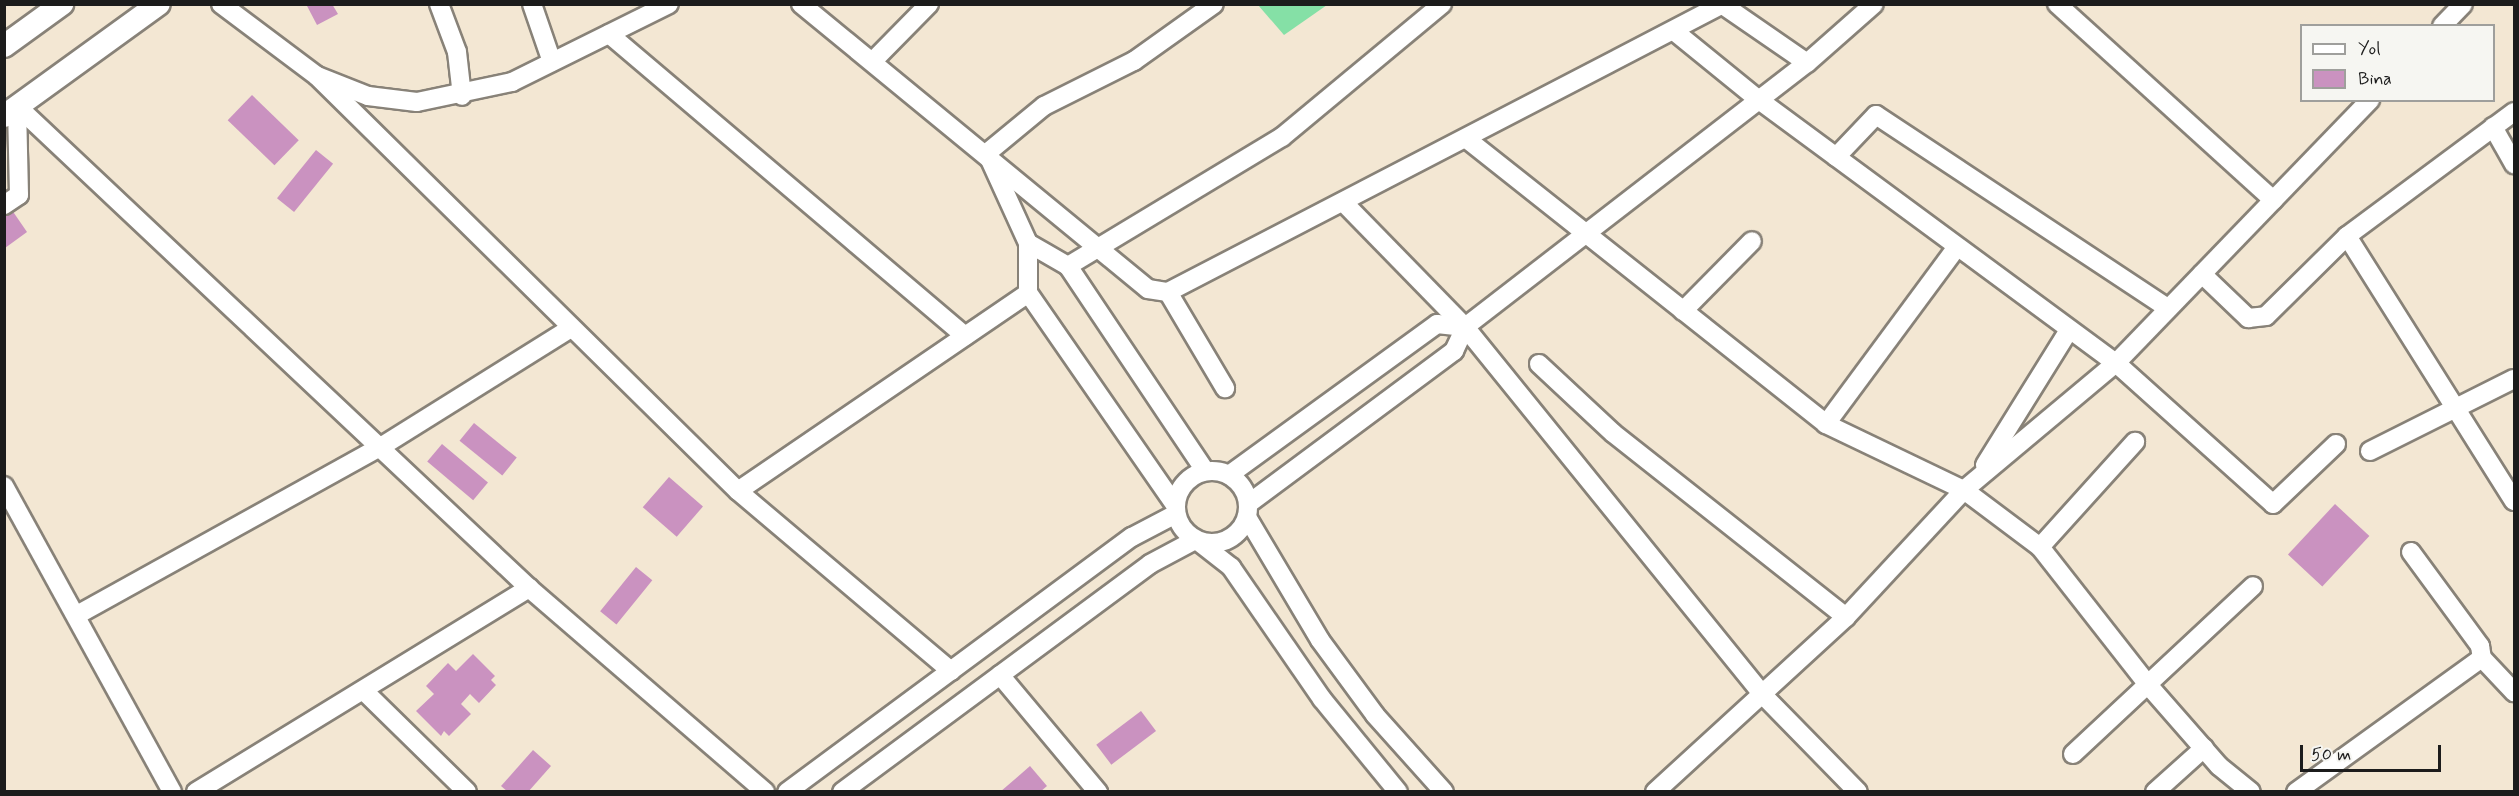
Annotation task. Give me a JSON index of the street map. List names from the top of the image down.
{
  "legend": ["Yol", "Bina"],
  "scale_bar": "50 m"
}
